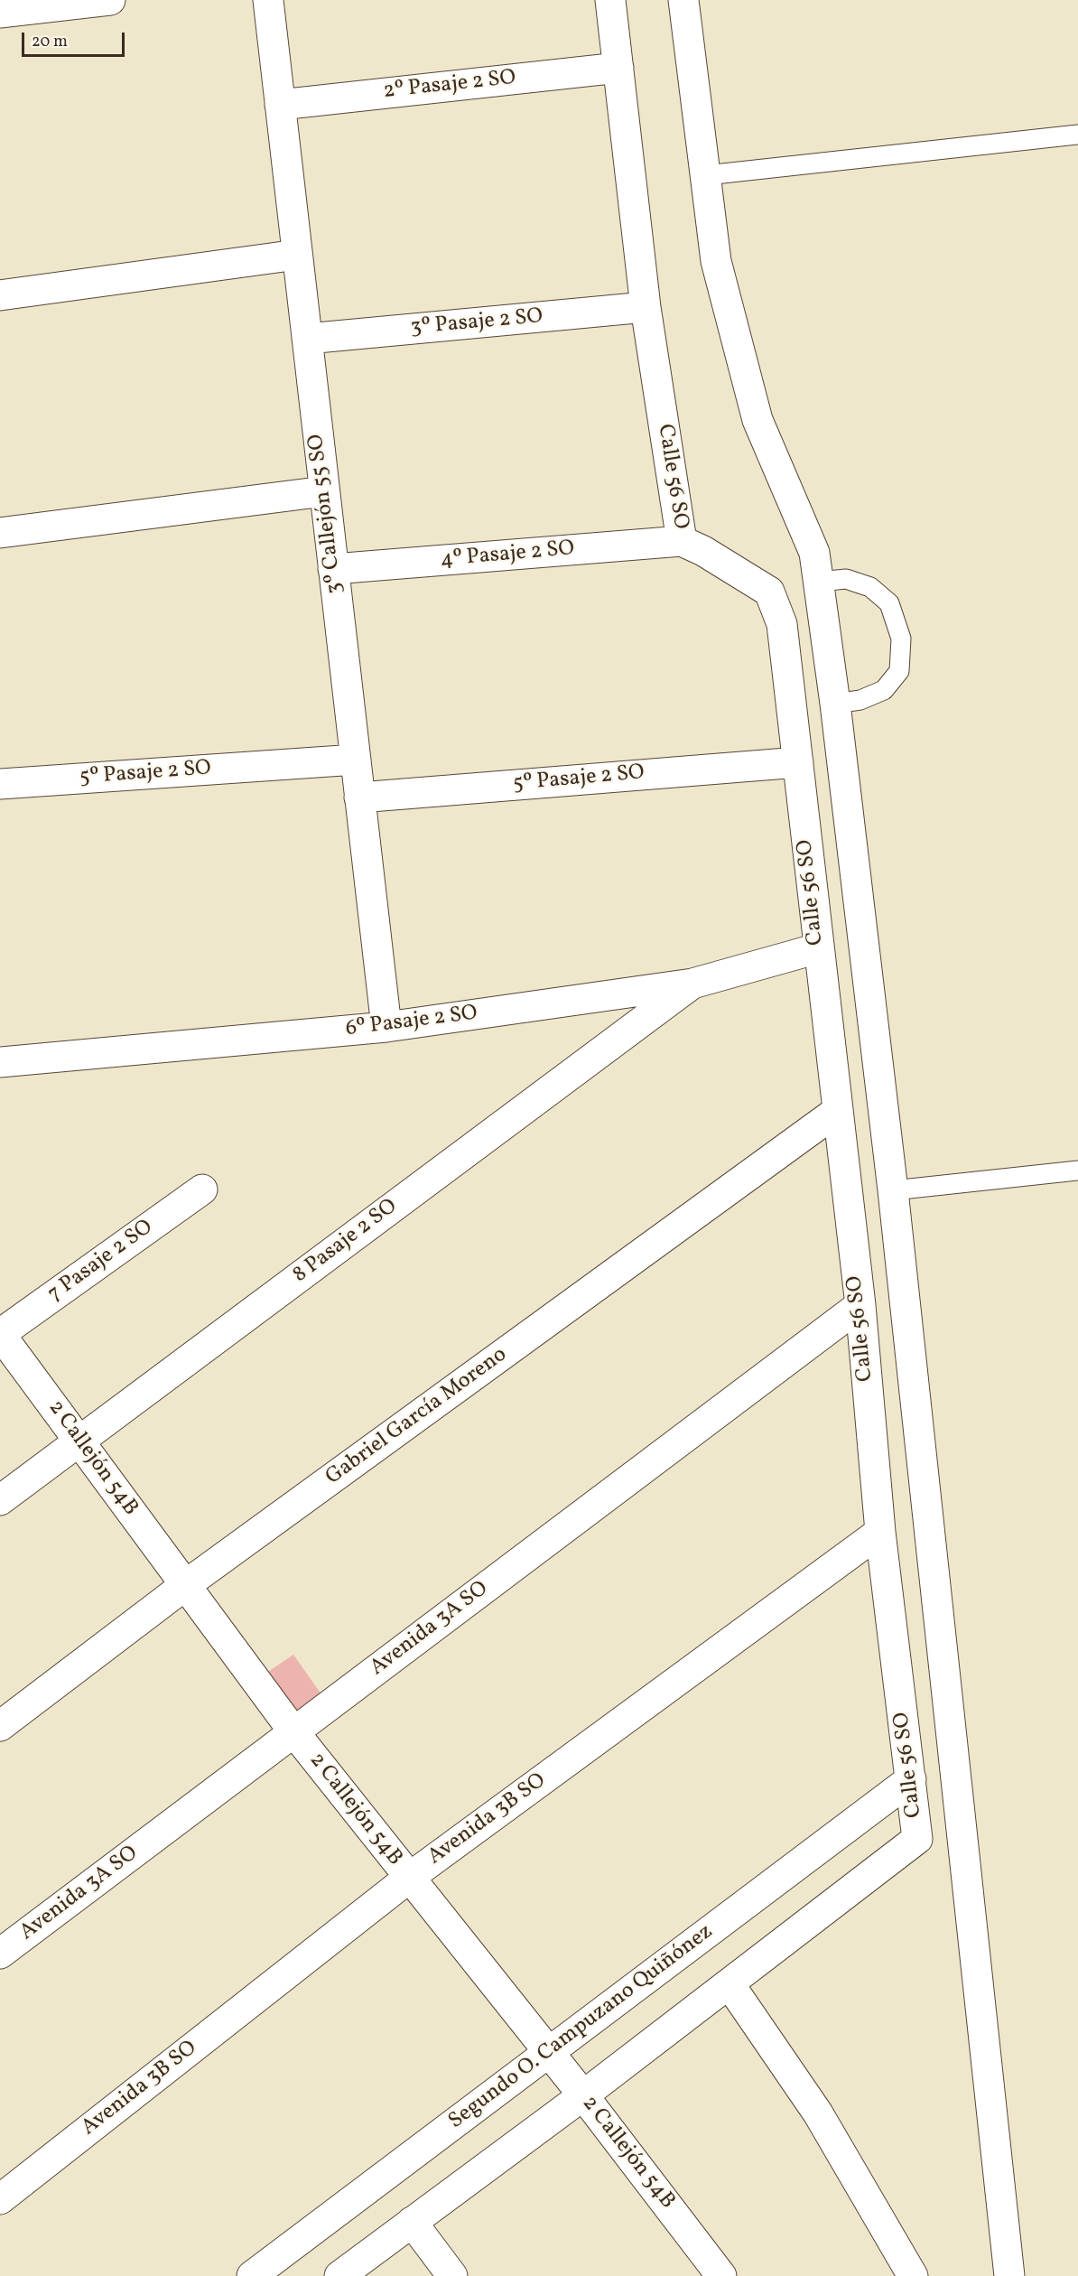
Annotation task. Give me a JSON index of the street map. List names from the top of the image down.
{
  "streets": {
    "street": [
      "2º Pasaje 2 SO",
      "3º Pasaje 2 SO",
      "Calle 56 SO",
      "3º Callejón 55 SO",
      "4º Pasaje 2 SO",
      "5º Pasaje 2 SO",
      "6º Pasaje 2 SO",
      "8 Pasaje 2 SO",
      "7 Pasaje 2 SO",
      "Gabriel García Moreno",
      "2 Callejón 54B",
      "Avenida 3A SO",
      "Avenida 3B SO",
      "Segundo O. Campuzano Quiñónez"
    ]
  },
  "crossings": [
    ["2º Pasaje 2 SO", "Calle 56 SO"],
    ["2º Pasaje 2 SO", "3º Callejón 55 SO"],
    ["3º Pasaje 2 SO", "Calle 56 SO"],
    ["3º Pasaje 2 SO", "3º Callejón 55 SO"],
    ["Calle 56 SO", "4º Pasaje 2 SO"],
    ["Calle 56 SO", "5º Pasaje 2 SO"],
    ["Calle 56 SO", "6º Pasaje 2 SO"],
    ["Calle 56 SO", "Gabriel García Moreno"],
    ["Calle 56 SO", "Avenida 3A SO"],
    ["Calle 56 SO", "Avenida 3B SO"],
    ["Calle 56 SO", "Segundo O. Campuzano Quiñónez"],
    ["3º Callejón 55 SO", "4º Pasaje 2 SO"],
    ["3º Callejón 55 SO", "5º Pasaje 2 SO"],
    ["3º Callejón 55 SO", "6º Pasaje 2 SO"],
    ["6º Pasaje 2 SO", "8 Pasaje 2 SO"],
    ["8 Pasaje 2 SO", "2 Callejón 54B"],
    ["7 Pasaje 2 SO", "2 Callejón 54B"],
    ["Gabriel García Moreno", "2 Callejón 54B"],
    ["2 Callejón 54B", "Avenida 3A SO"],
    ["2 Callejón 54B", "Avenida 3B SO"],
    ["2 Callejón 54B", "Segundo O. Campuzano Quiñónez"]
  ],
  "scale_bar": "20 m"
}
